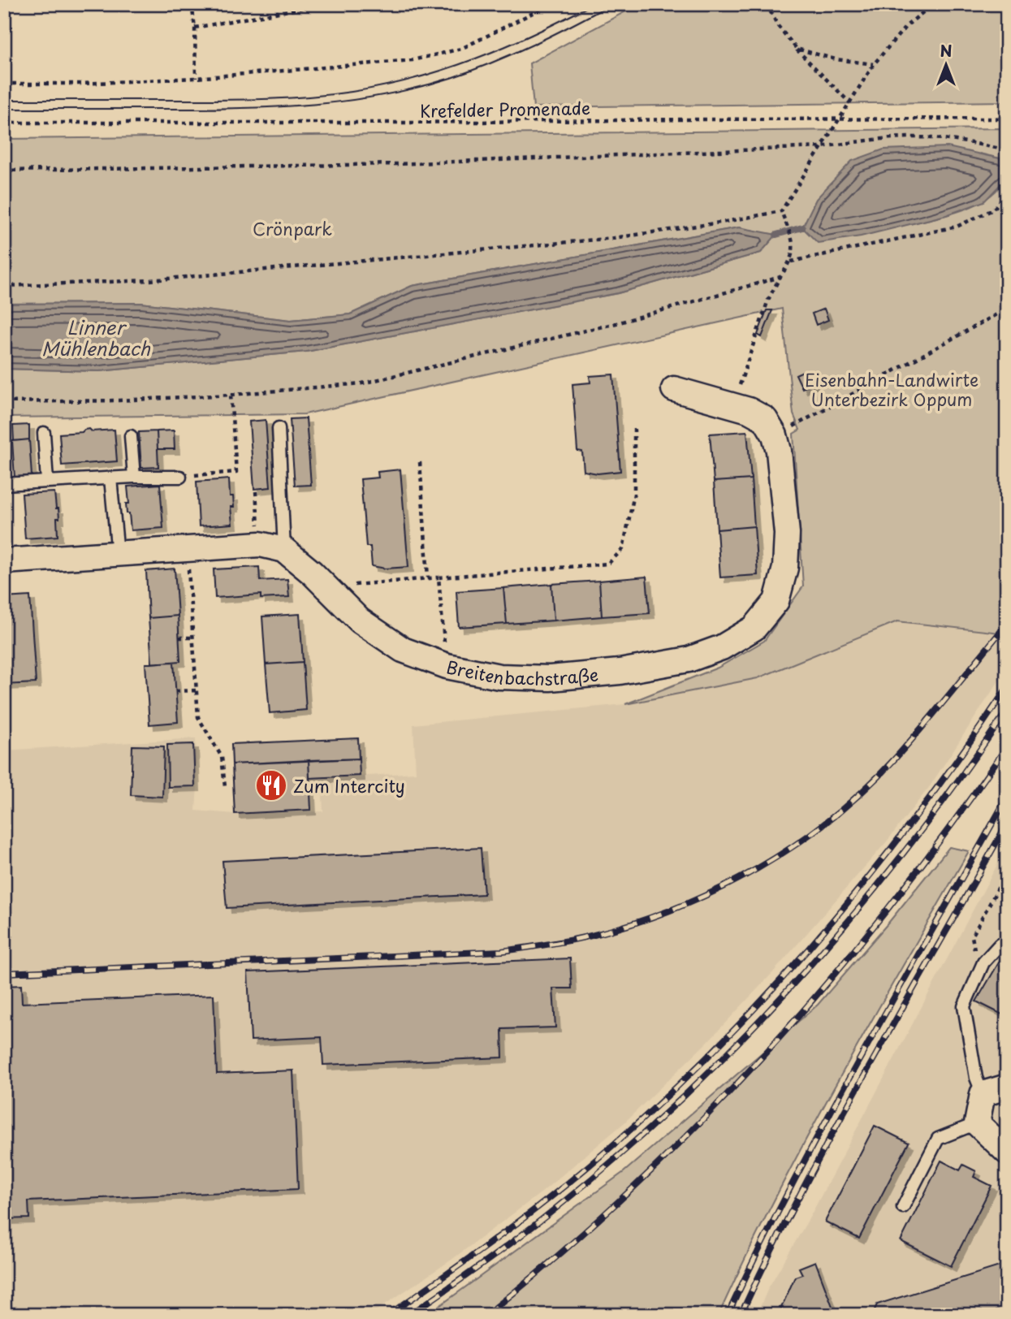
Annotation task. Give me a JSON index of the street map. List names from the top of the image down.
{
  "streets": {
    "street": ["Breitenbachstraße"],
    "path": ["Krefelder Promenade"]
  },
  "water": ["Linner Mühlenbach"],
  "parks": ["Crönpark", "Eisenbahn-Landwirte Unterbezirk Oppum"],
  "places": {
    "restaurant": ["Zum Intercity"]
  },
  "north": "top"
}
